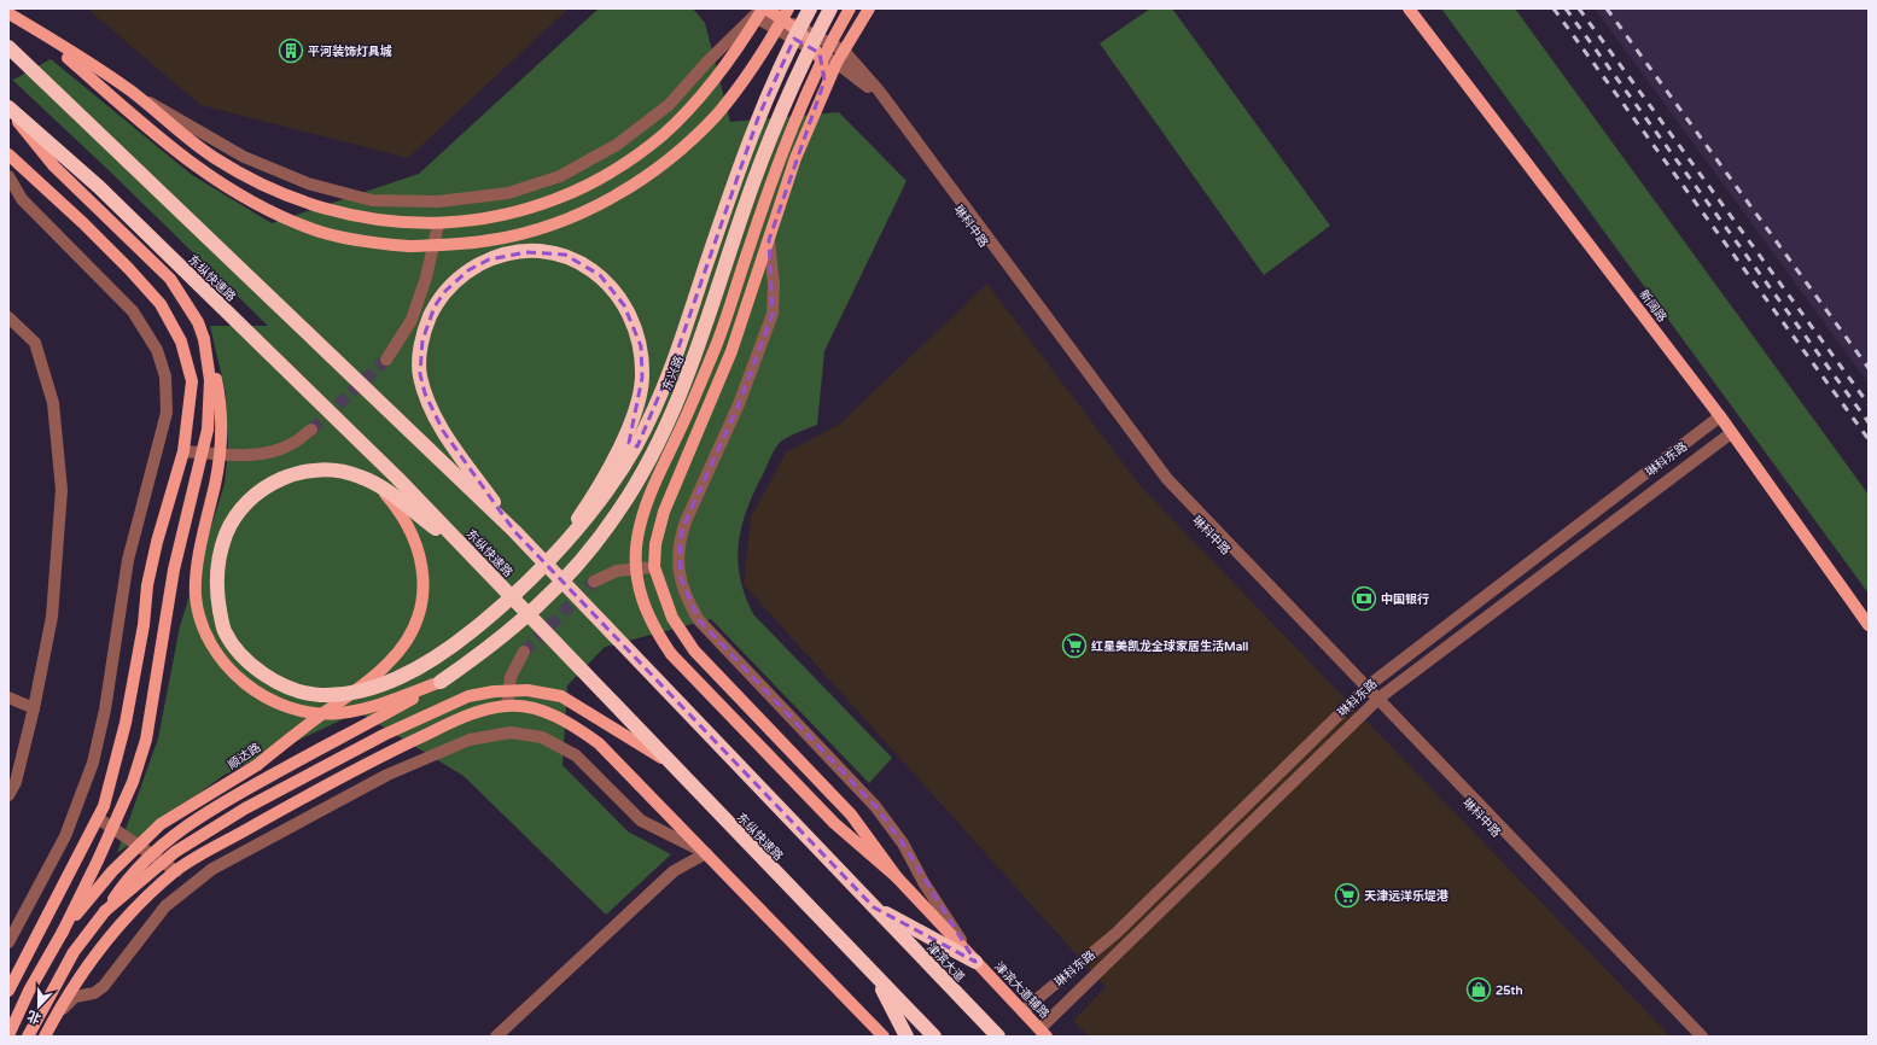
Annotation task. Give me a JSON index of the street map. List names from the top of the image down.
{
  "streets": {
    "highway": ["东纵快速路", "东兴路", "津滨大道"],
    "main road": ["新阔路", "顺达路", "津滨大道辅路"],
    "street": ["琳科中路", "琳科东路"]
  },
  "crossings": [
    ["琳科中路", "琳科东路"],
    ["东纵快速路", "东兴路"],
    ["东纵快速路", "津滨大道"],
    ["新阔路", "琳科东路"],
    ["东兴路", "顺达路"],
    ["琳科东路", "津滨大道辅路"]
  ],
  "places": {
    "building": ["平河装饰灯具城"],
    "bank": ["中国银行"],
    "supermarket": ["红星美凯龙全球家居生活Mall", "天津远洋乐堤港"],
    "shop": ["25th"]
  },
  "north": "bottom"
}
